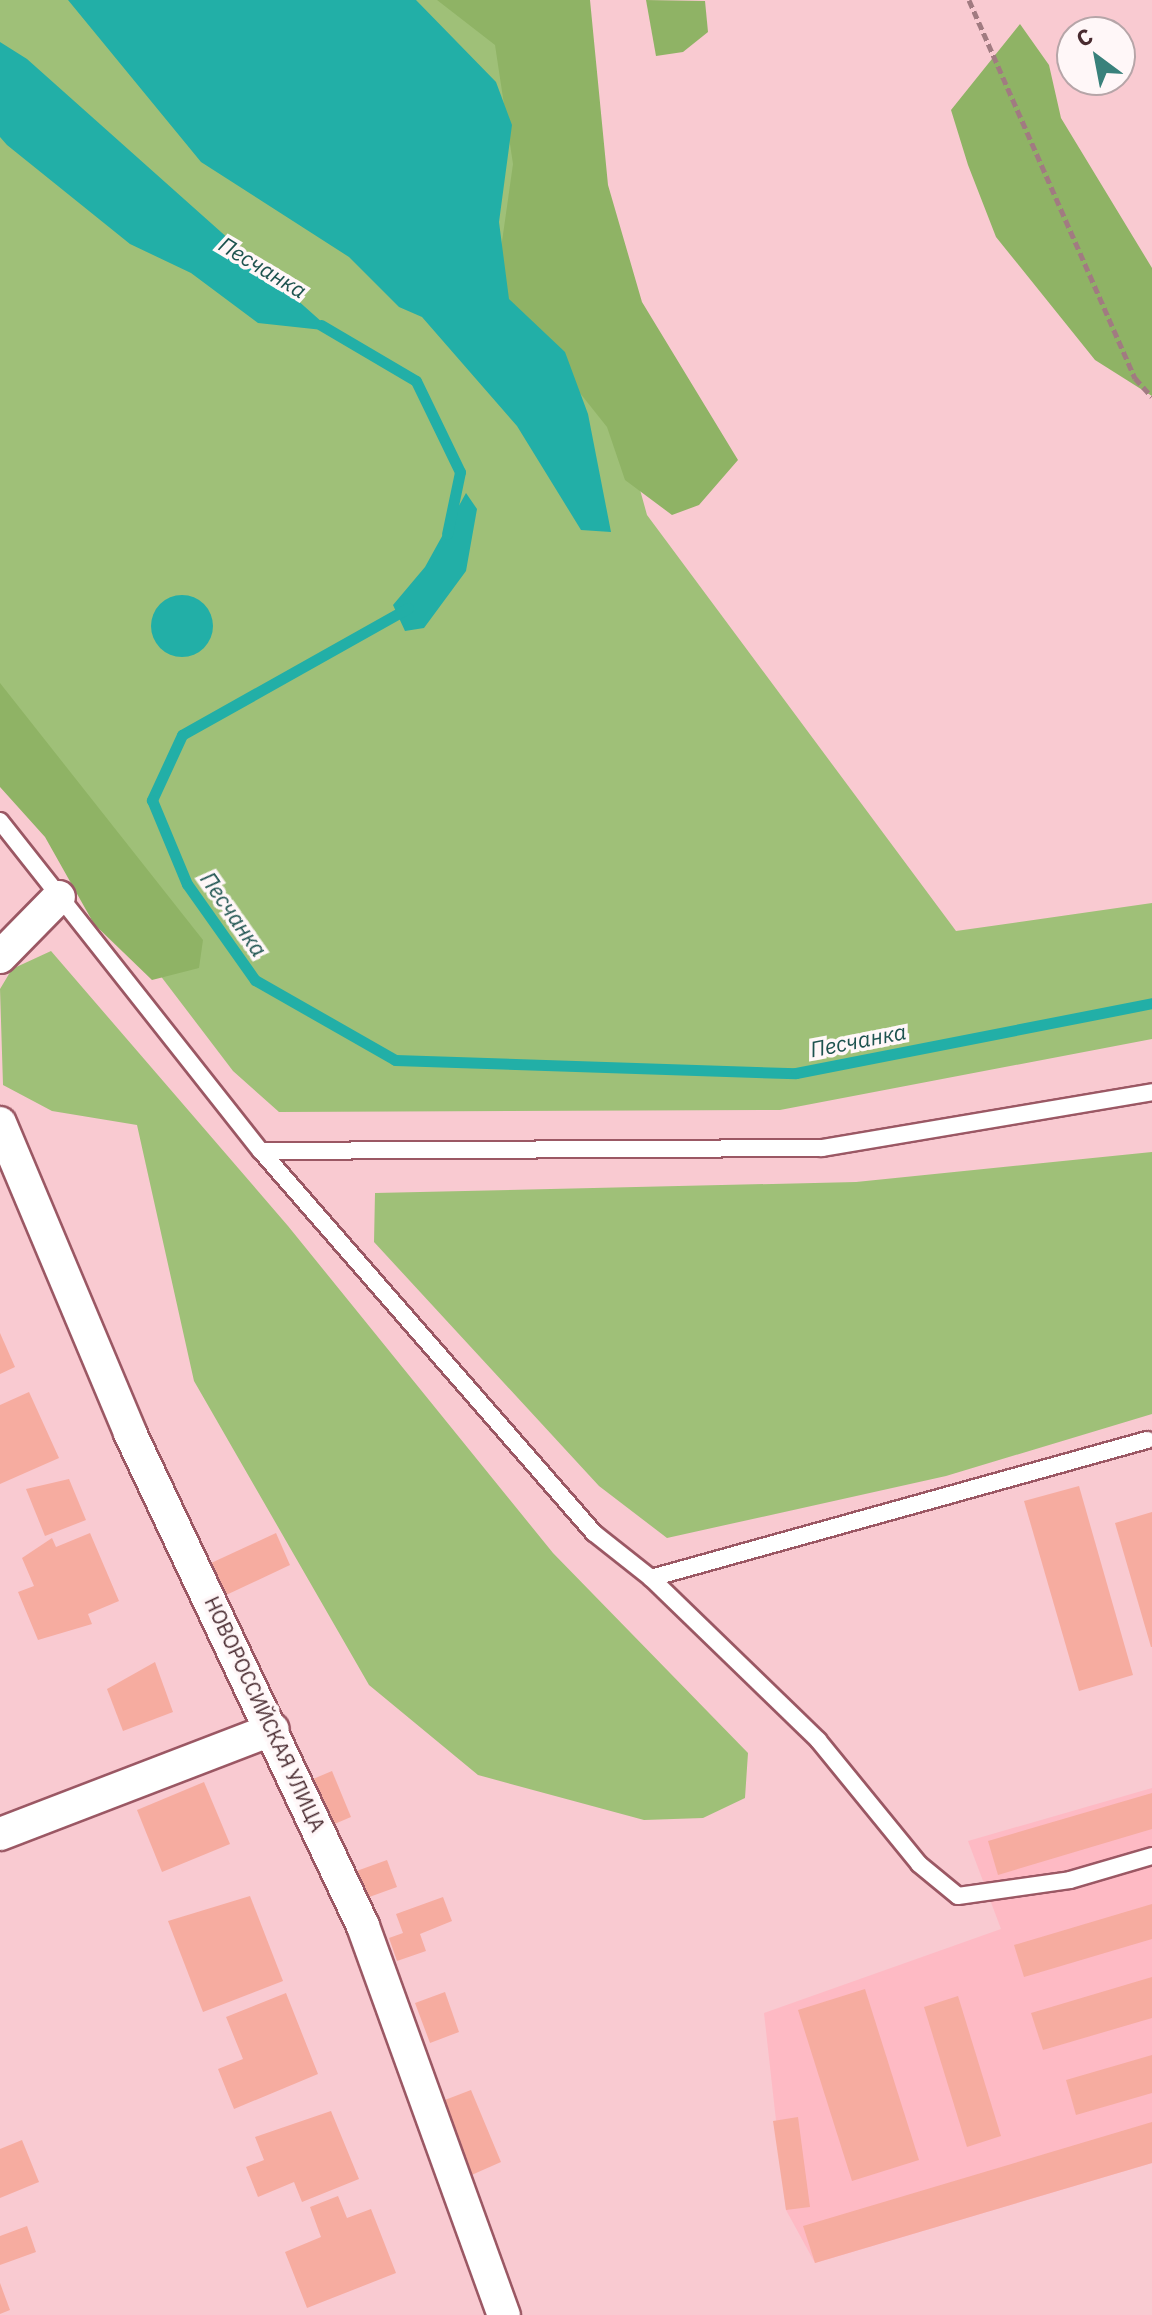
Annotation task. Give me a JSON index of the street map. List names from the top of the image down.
{
  "streets": {
    "street": ["НОВОРОССИЙСКАЯ УЛИЦА"]
  },
  "water": ["Песчанка"],
  "north": "top left"
}
